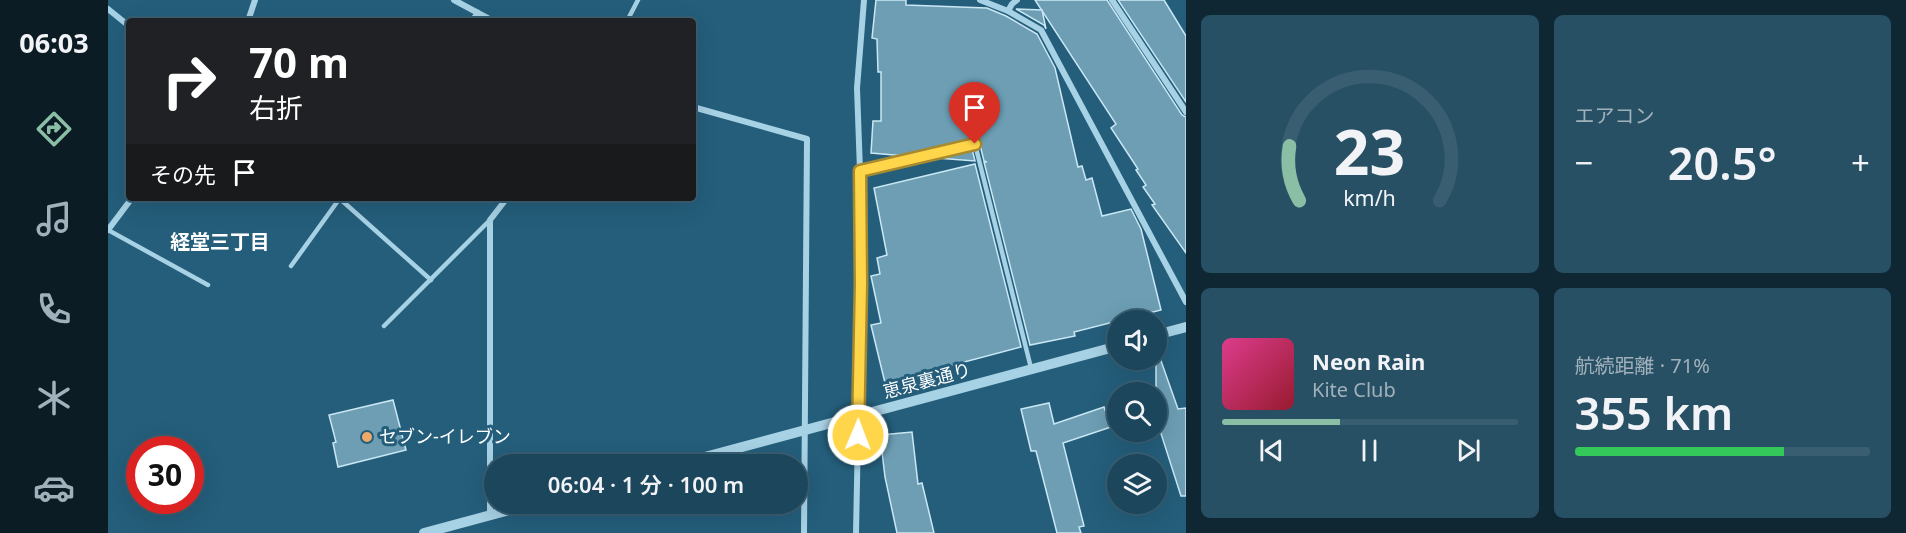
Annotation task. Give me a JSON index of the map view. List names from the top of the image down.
{
  "streets": {
    "street": ["恵泉裏通り"]
  },
  "districts": ["経堂三丁目"],
  "places": ["セブン-イレブン"],
  "page": {
    "tabs": "06:03",
    "tile": [
      "エアコン",
      ["航続距離 · 71%", "355 km"]
    ],
    "turn": ["70 m", "右折"],
    "heat": ["−", "20.5°", "+"],
    "then": "その先",
    "song": ["Neon Rain", "Kite Club"],
    "limit": "30",
    "trip": "06:04 · 1 分 · 100 m",
    "gauge": ["23", "km/h"]
  }
}
